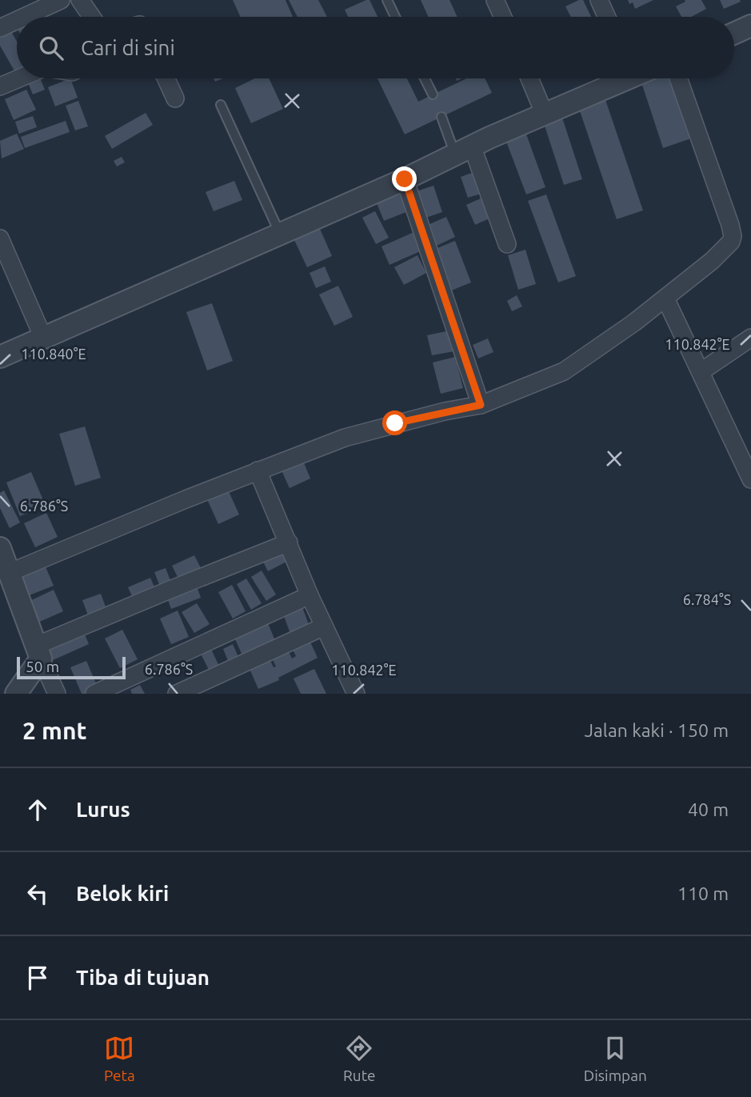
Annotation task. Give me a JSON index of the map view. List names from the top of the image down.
{
  "scale_bar": "50 m",
  "page": {
    "search": "Cari di sini",
    "scale": "50 m",
    "heading": ["2 mnt", "Jalan kaki · 150 m"],
    "list": [
      ["Lurus", "40 m"],
      ["Belok kiri", "110 m"],
      "Tiba di tujuan"
    ],
    "nav": ["Peta", "Rute", "Disimpan"]
  },
  "coordinates": [
    "110.842°E",
    "110.840°E",
    "6.786°S",
    "6.784°S"
  ]
}
